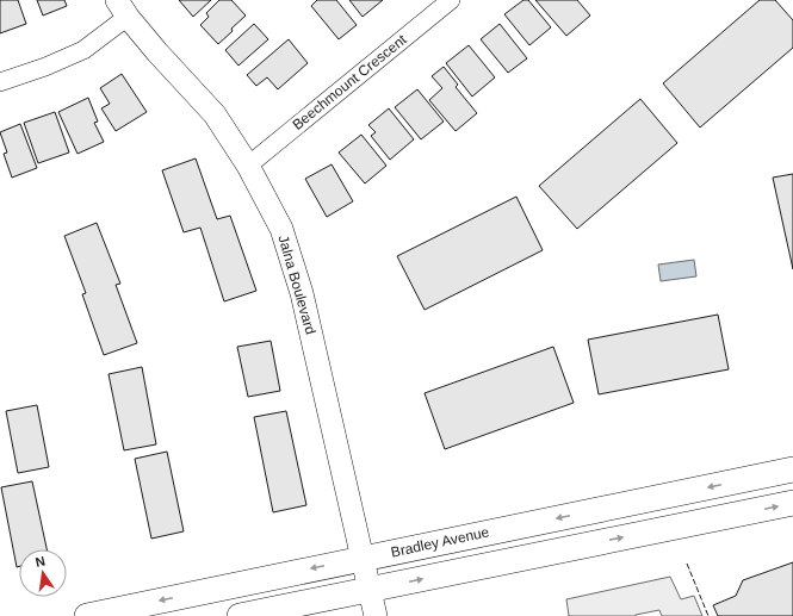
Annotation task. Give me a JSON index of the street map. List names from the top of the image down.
{
  "streets": {
    "main road": ["Bradley Avenue"],
    "street": ["Beechmount Crescent", "Jalna Boulevard"]
  },
  "crossings": [
    ["Beechmount Crescent", "Jalna Boulevard"],
    ["Jalna Boulevard", "Bradley Avenue"]
  ],
  "north": "top"
}
